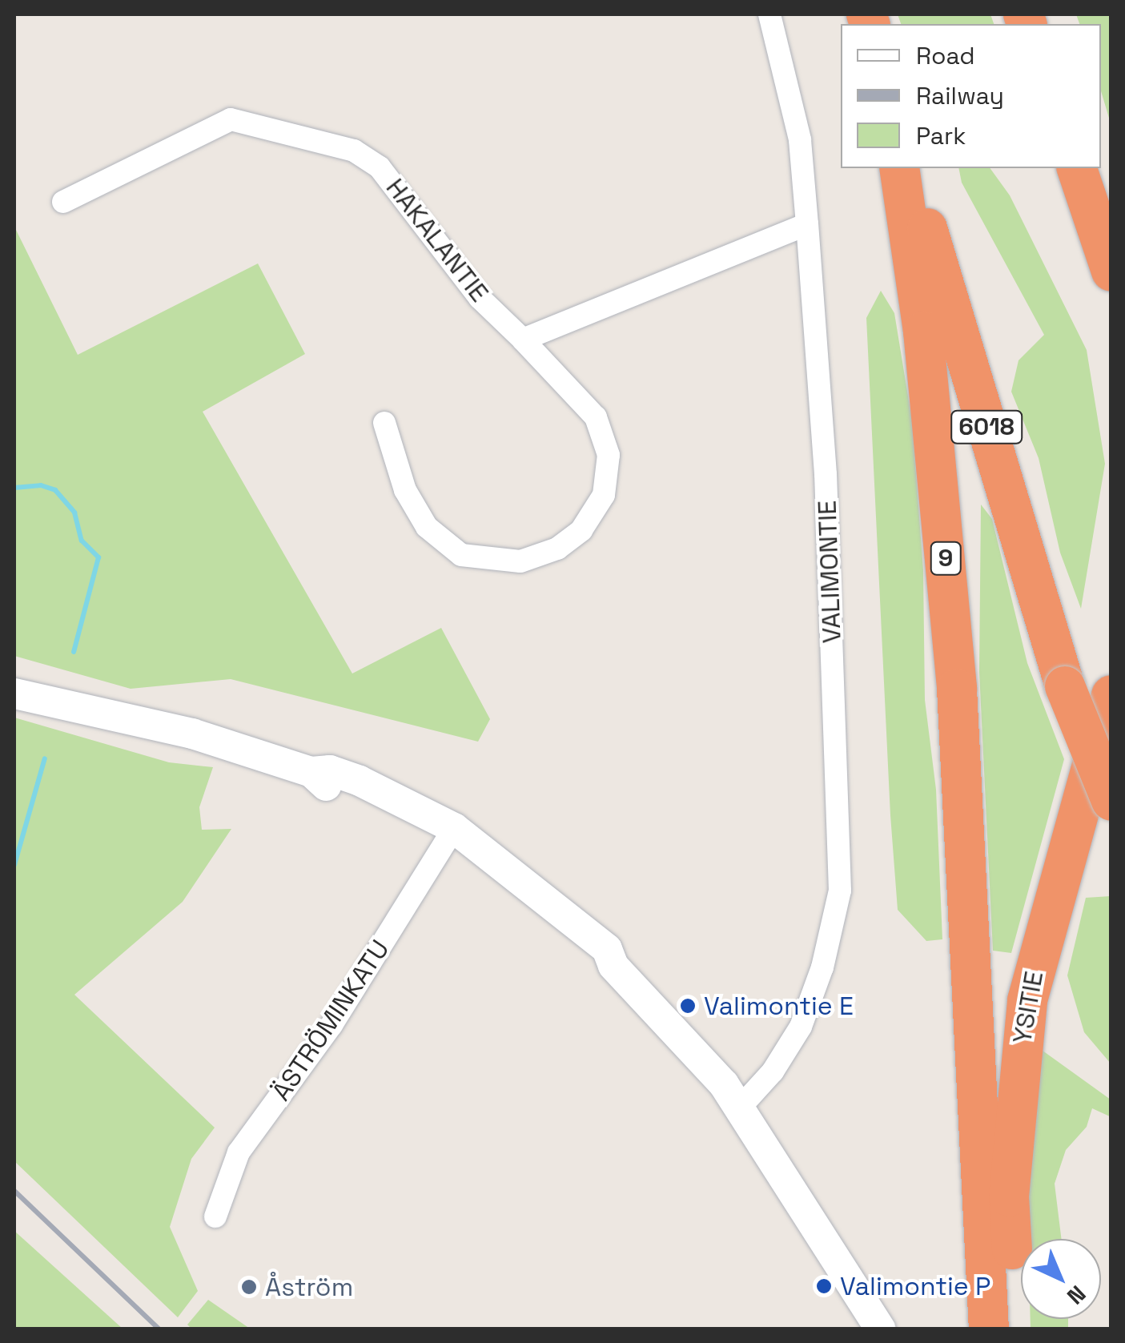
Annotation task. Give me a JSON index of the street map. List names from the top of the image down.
{
  "streets": {
    "highway": ["6018", "9", "YSITIE"],
    "street": ["HAKALANTIE", "VALIMONTIE", "ÄSTRÖMINKATU"]
  },
  "places": ["Valimontie E", "Valimontie P", "Åström"],
  "legend": ["Road", "Railway", "Park"],
  "north": "bottom right"
}
